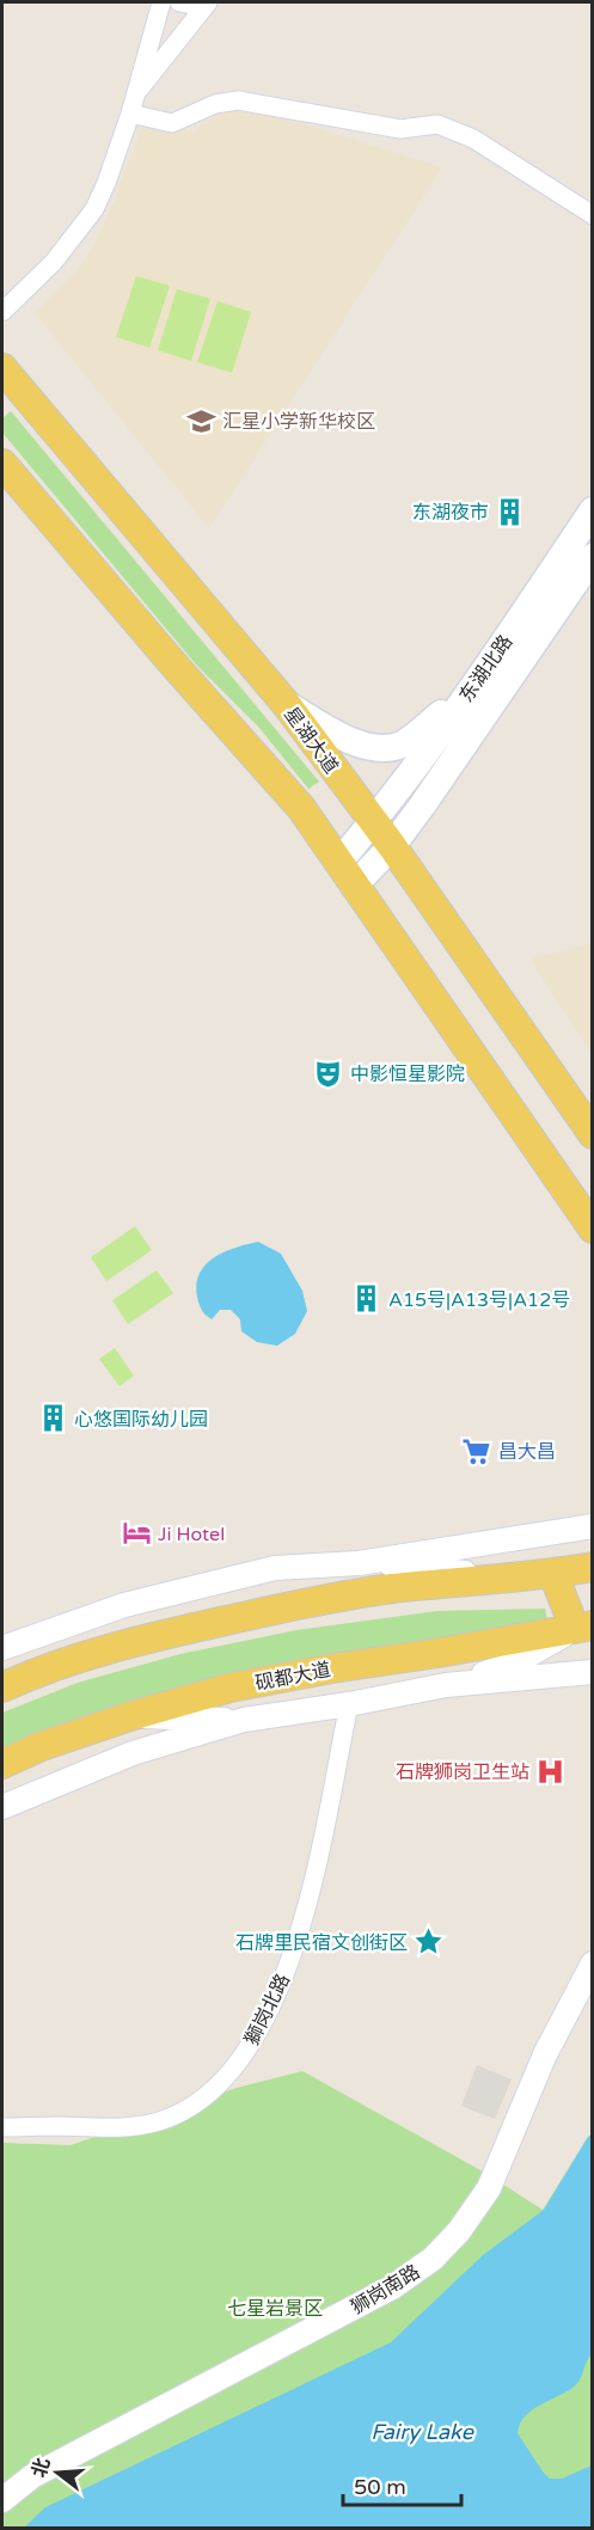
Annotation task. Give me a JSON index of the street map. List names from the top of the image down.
{
  "streets": {
    "main road": ["东湖北路", "星湖大道", "砚都大道"],
    "street": ["獅岗北路", "狮岗南路"]
  },
  "crossings": [
    ["东湖北路", "星湖大道"]
  ],
  "water": ["Fairy Lake"],
  "parks": ["七星岩景区"],
  "places": {
    "school or university": ["汇星小学新华校区"],
    "building": ["东湖夜市", "A15号|A13号|A12号", "心悠国际幼儿园"],
    "theatre": ["中影恒星影院"],
    "supermarket": ["昌大昌"],
    "hotel": ["Ji Hotel"],
    "hospital": ["石牌狮岗卫生站"],
    "place": ["石牌里民宿文创街区"]
  },
  "scale_bar": "50 m",
  "north": "left"
}
